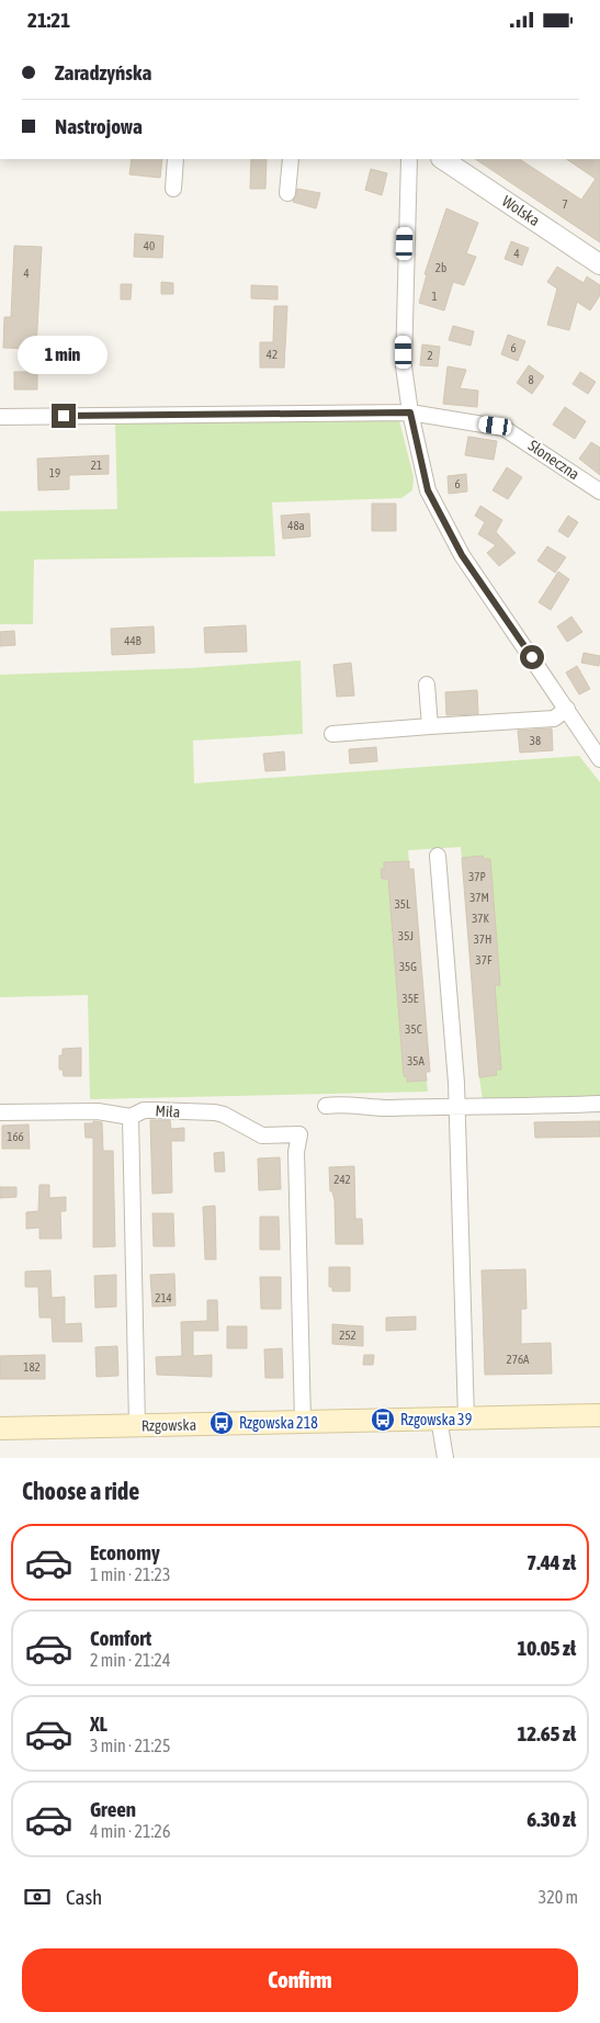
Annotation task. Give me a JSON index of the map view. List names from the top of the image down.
{
  "streets": {
    "main road": ["Rzgowska"],
    "street": ["Wolska", "Słoneczna", "Miła"]
  },
  "crossings": [
    ["Miła", "Rzgowska"]
  ],
  "places": {
    "bus stop": ["Rzgowska 39", "Rzgowska 218"]
  },
  "house_numbers": [
    "7",
    "40",
    "4",
    "2b",
    "4",
    "1",
    "6",
    "42",
    "2",
    "8",
    "21",
    "19",
    "6",
    "48a",
    "44B",
    "38",
    "37P",
    "37M",
    "35L",
    "37K",
    "35J",
    "37H",
    "37F",
    "35G",
    "35E",
    "35C",
    "35A",
    "166",
    "242",
    "214",
    "252",
    "276A",
    "182"
  ],
  "page": {
    "status": "21:21",
    "banner": ["Zaradzyńska", "Nastrojowa"],
    "bubble": "1 min",
    "heading": "Choose a ride",
    "list": [
      {
        "name": "Economy",
        "note": "1 min · 21:23",
        "value": "7.44 zł"
      },
      {
        "name": "Comfort",
        "note": "2 min · 21:24",
        "value": "10.05 zł"
      },
      {
        "name": "XL",
        "note": "3 min · 21:25",
        "value": "12.65 zł"
      },
      {
        "name": "Green",
        "note": "4 min · 21:26",
        "value": "6.30 zł"
      }
    ],
    "pay": ["Cash", "320 m"],
    "buttons": "Confirm"
  }
}
